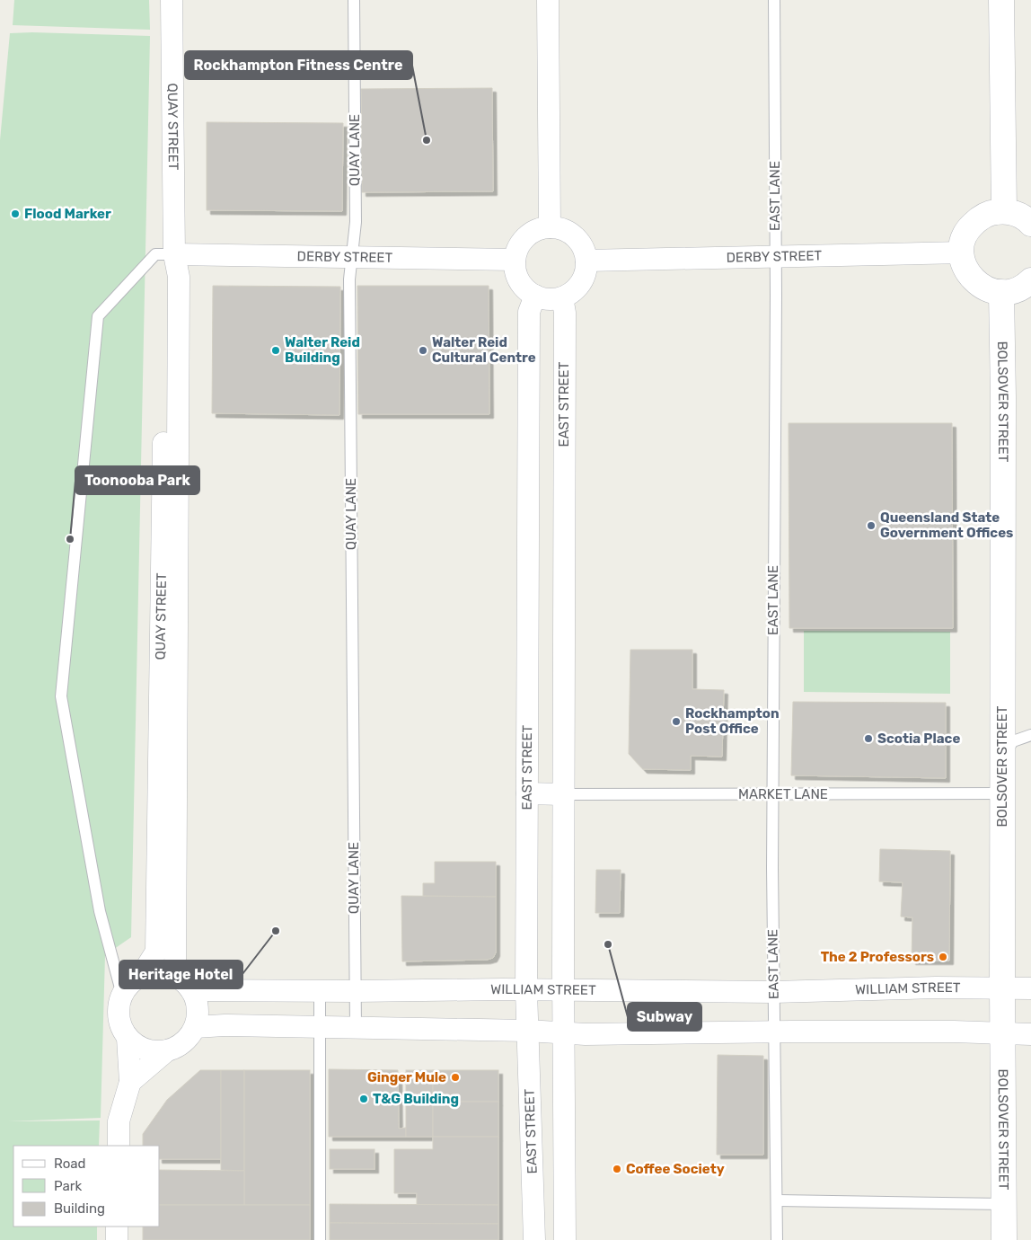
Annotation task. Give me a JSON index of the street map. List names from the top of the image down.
{
  "streets": {
    "main road": ["BOLSOVER STREET"],
    "street": [
      "QUAY STREET",
      "DERBY STREET",
      "EAST STREET",
      "WILLIAM STREET"
    ],
    "lane": ["QUAY LANE", "EAST LANE", "MARKET LANE"]
  },
  "crossings": [
    ["QUAY STREET", "DERBY STREET"],
    ["QUAY STREET", "WILLIAM STREET"],
    ["QUAY LANE", "DERBY STREET"],
    ["QUAY LANE", "WILLIAM STREET"],
    ["EAST LANE", "DERBY STREET"],
    ["EAST LANE", "MARKET LANE"],
    ["EAST LANE", "WILLIAM STREET"],
    ["DERBY STREET", "EAST STREET"],
    ["BOLSOVER STREET", "MARKET LANE"],
    ["BOLSOVER STREET", "WILLIAM STREET"],
    ["EAST STREET", "MARKET LANE"],
    ["EAST STREET", "WILLIAM STREET"]
  ],
  "places": [
    "Rockhampton Fitness Centre",
    "Flood Marker",
    "Walter Reid Building",
    "Walter Reid Cultural Centre",
    "Queensland State Government Offices",
    "Toonooba Park",
    "Rockhampton Post Office",
    "Scotia Place",
    "Heritage Hotel",
    "Subway",
    "The 2 Professors",
    "Ginger Mule",
    "T&G Building",
    "Coffee Society"
  ],
  "legend": ["Road", "Park", "Building"]
}
